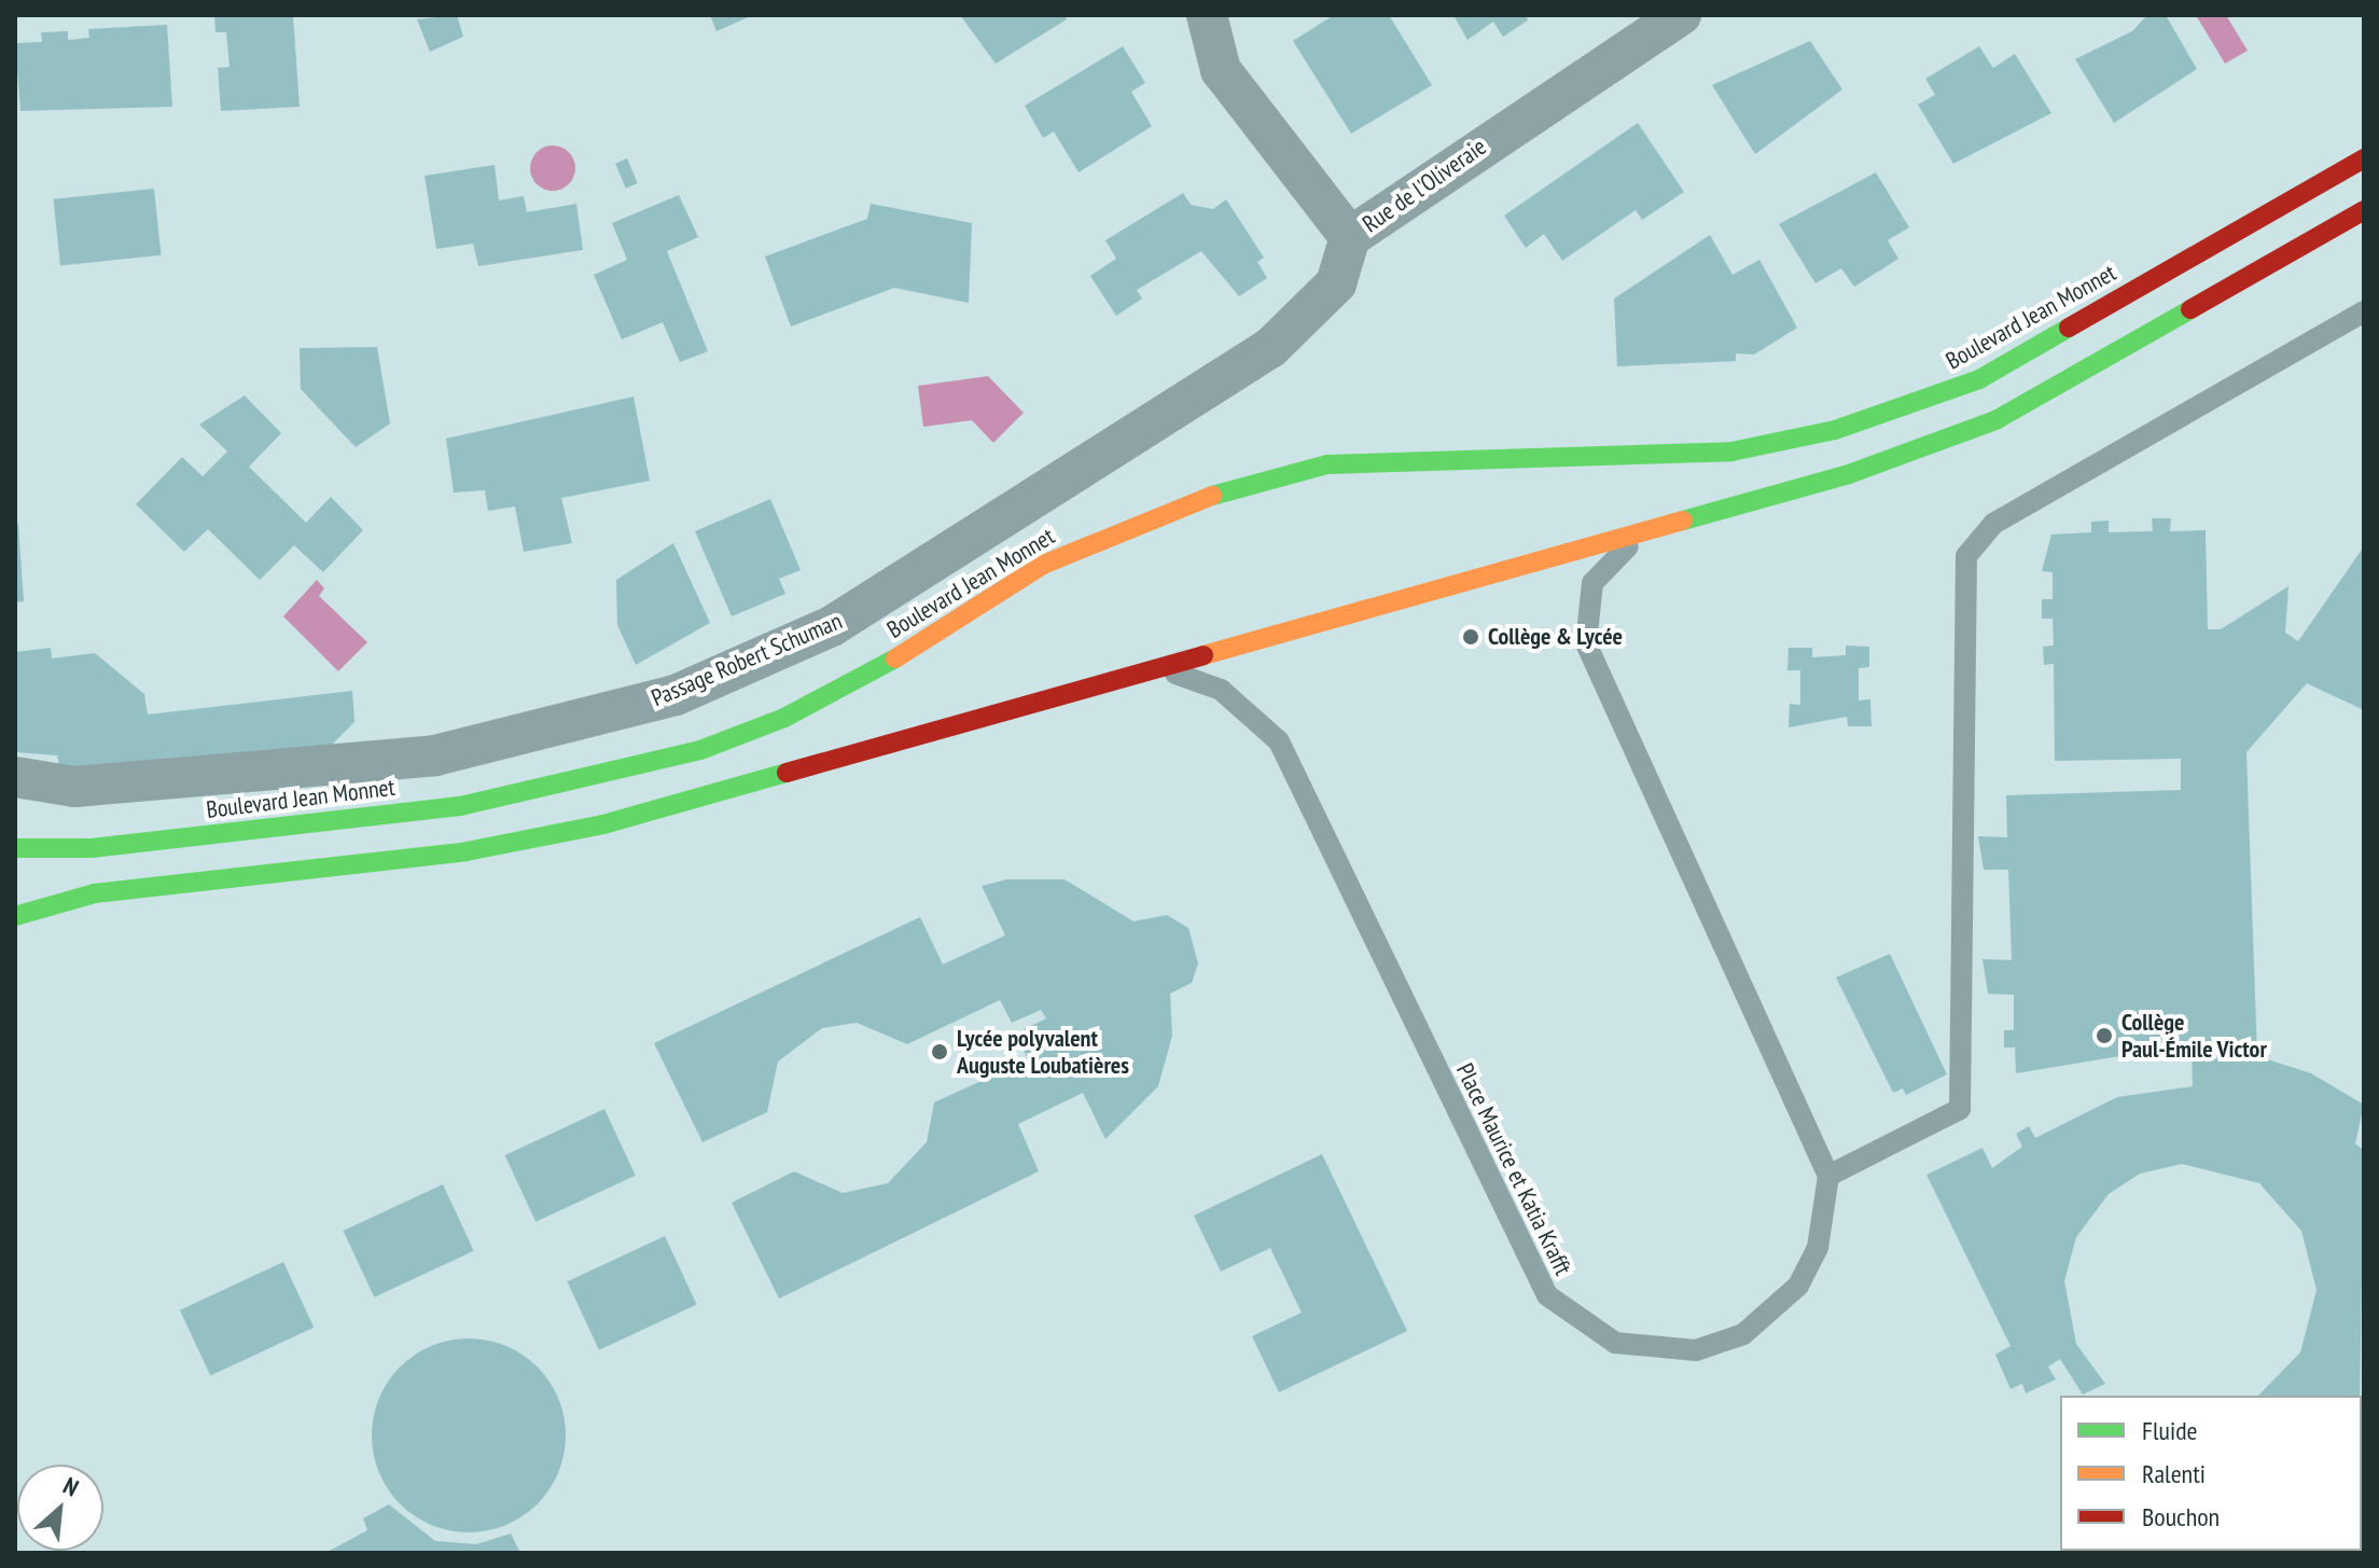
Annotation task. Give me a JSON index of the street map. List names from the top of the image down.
{
  "streets": {
    "street": ["Rue de l'Oliveraie", "Boulevard Jean Monnet", "Passage Robert Schuman"],
    "lane": ["Place Maurice et Katia Krafft"]
  },
  "crossings": [
    ["Rue de l'Oliveraie", "Passage Robert Schuman"]
  ],
  "places": ["Collège & Lycée", "Collège Paul-Émile Victor", "Lycée polyvalent Auguste Loubatières"],
  "legend": ["Fluide", "Ralenti", "Bouchon"],
  "north": "top right"
}
